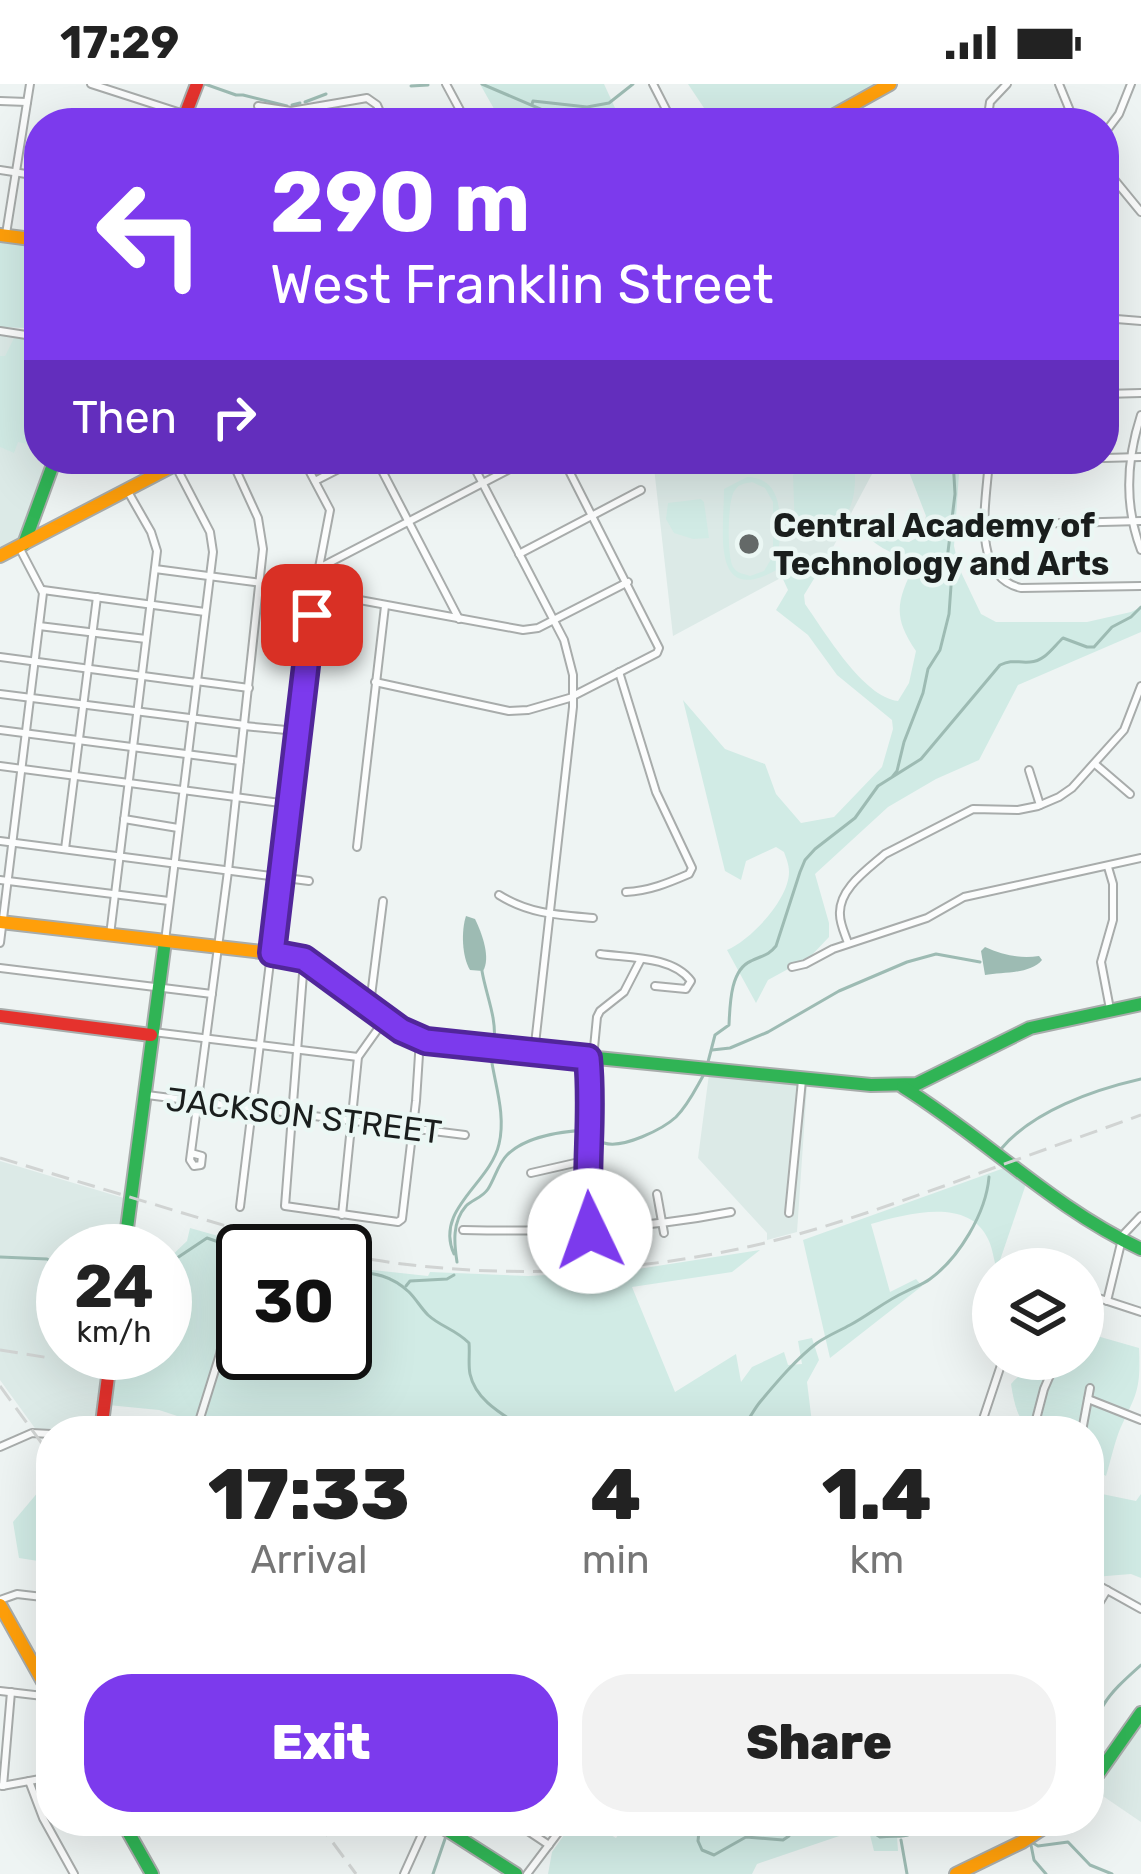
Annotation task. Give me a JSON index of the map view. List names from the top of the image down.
{
  "streets": {
    "street": ["JACKSON STREET"]
  },
  "places": ["Central Academy of Technology and Arts"],
  "page": {
    "status": "17:29",
    "turn": ["290 m", "West Franklin Street"],
    "then": "Then",
    "speed": "24 km/h",
    "limit": "30",
    "eta": [
      "17:33",
      "Arrival",
      "4",
      "min",
      "1.4",
      "km"
    ],
    "buttons": ["Exit", "Share"]
  }
}
